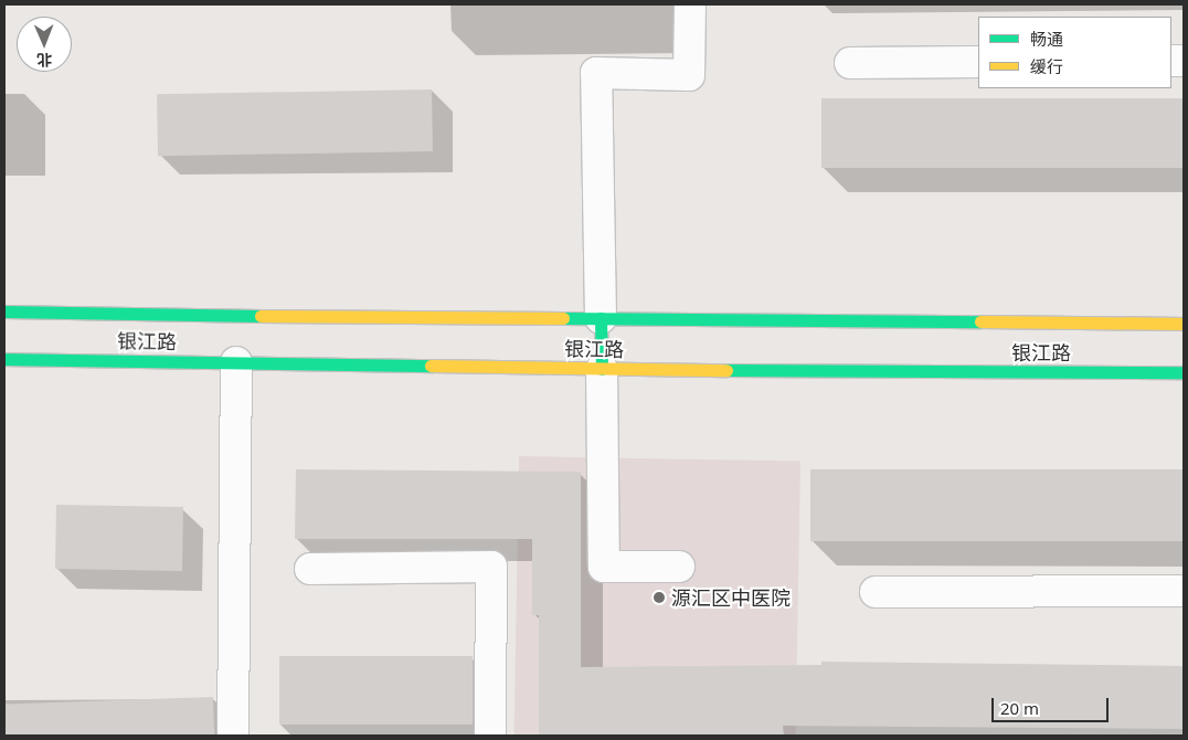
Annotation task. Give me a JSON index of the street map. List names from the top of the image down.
{
  "streets": {
    "street": ["银江路"]
  },
  "places": ["源汇区中医院"],
  "legend": ["畅通", "缓行"],
  "scale_bar": "20 m",
  "north": "bottom"
}
